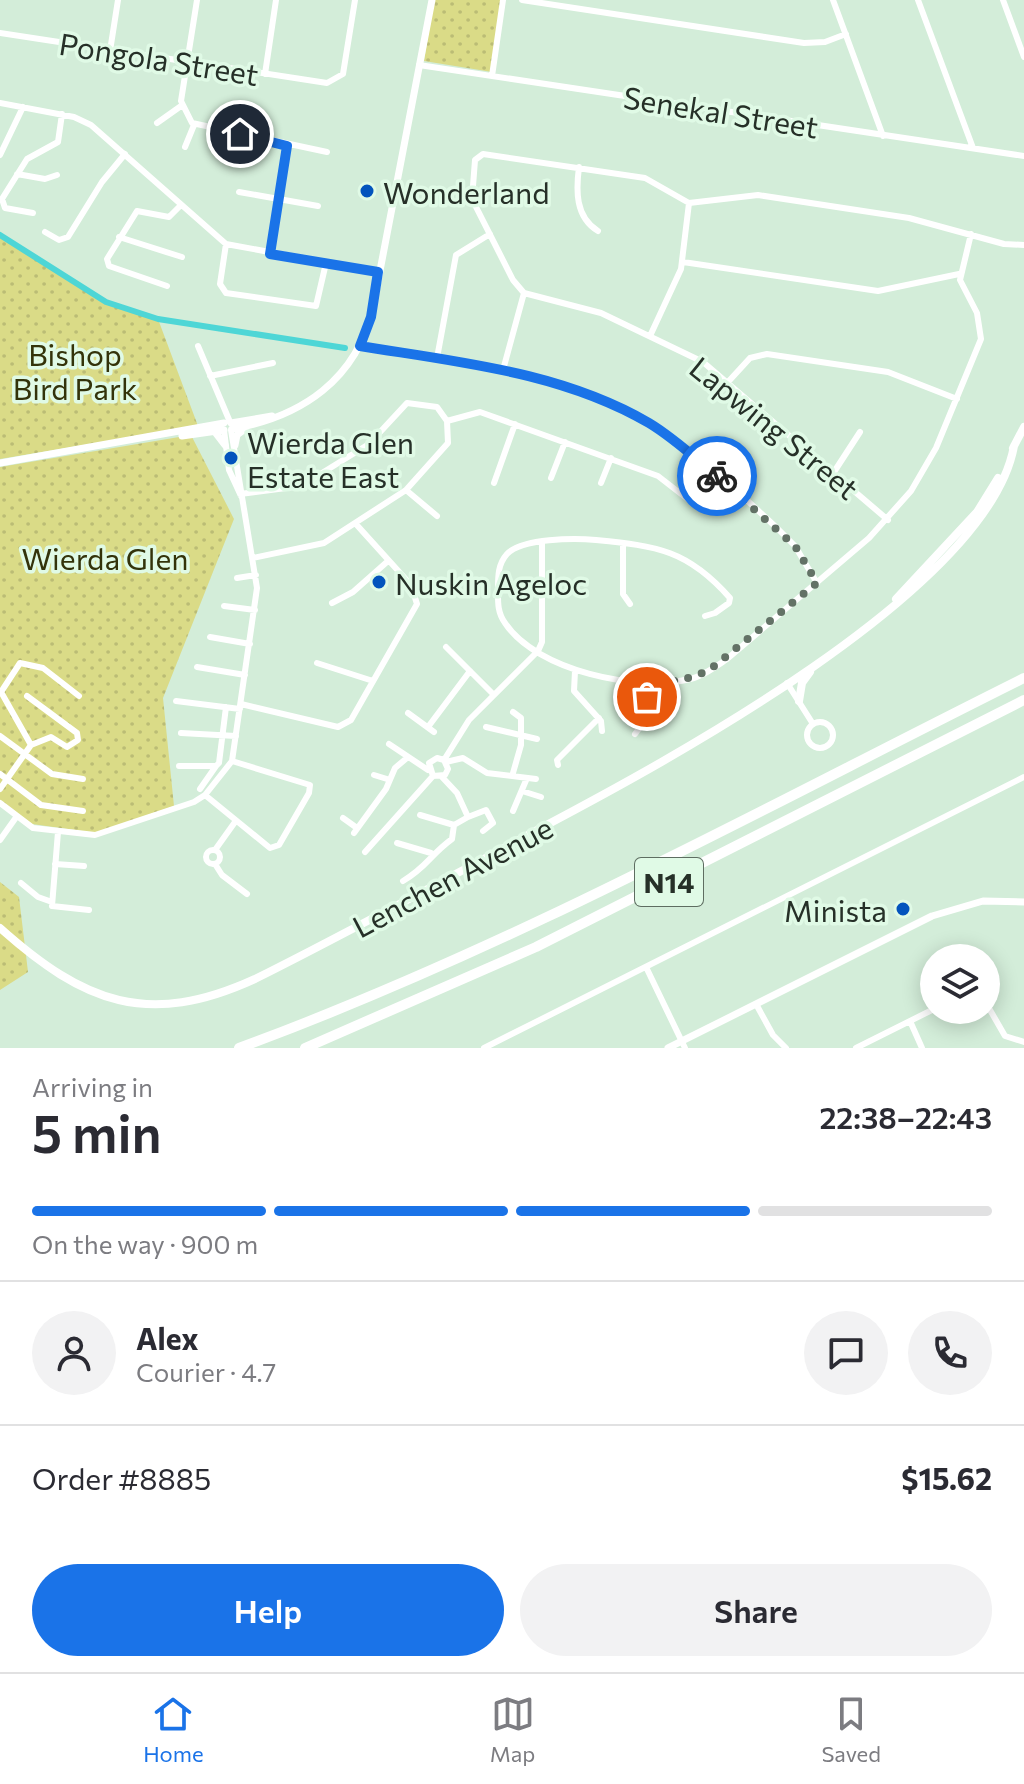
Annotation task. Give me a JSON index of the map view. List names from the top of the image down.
{
  "streets": {
    "highway": ["N14"],
    "main road": ["Lenchen Avenue"],
    "street": ["Pongola Street", "Senekal Street", "Lapwing Street"]
  },
  "parks": ["Bishop Bird Park", "Wierda Glen"],
  "places": [
    "Wonderland",
    "Wierda Glen Estate East",
    "Nuskin Ageloc",
    "Minista"
  ],
  "page": {
    "heading": ["5 min", "Arriving in", "22:38–22:43"],
    "panel": [
      "Alex",
      "Courier · 4.7",
      "Order #8885",
      "$15.62"
    ],
    "bar": "On the way · 900 m",
    "buttons": ["Help", "Share"],
    "tabs": ["Home", "Map", "Saved"]
  }
}
